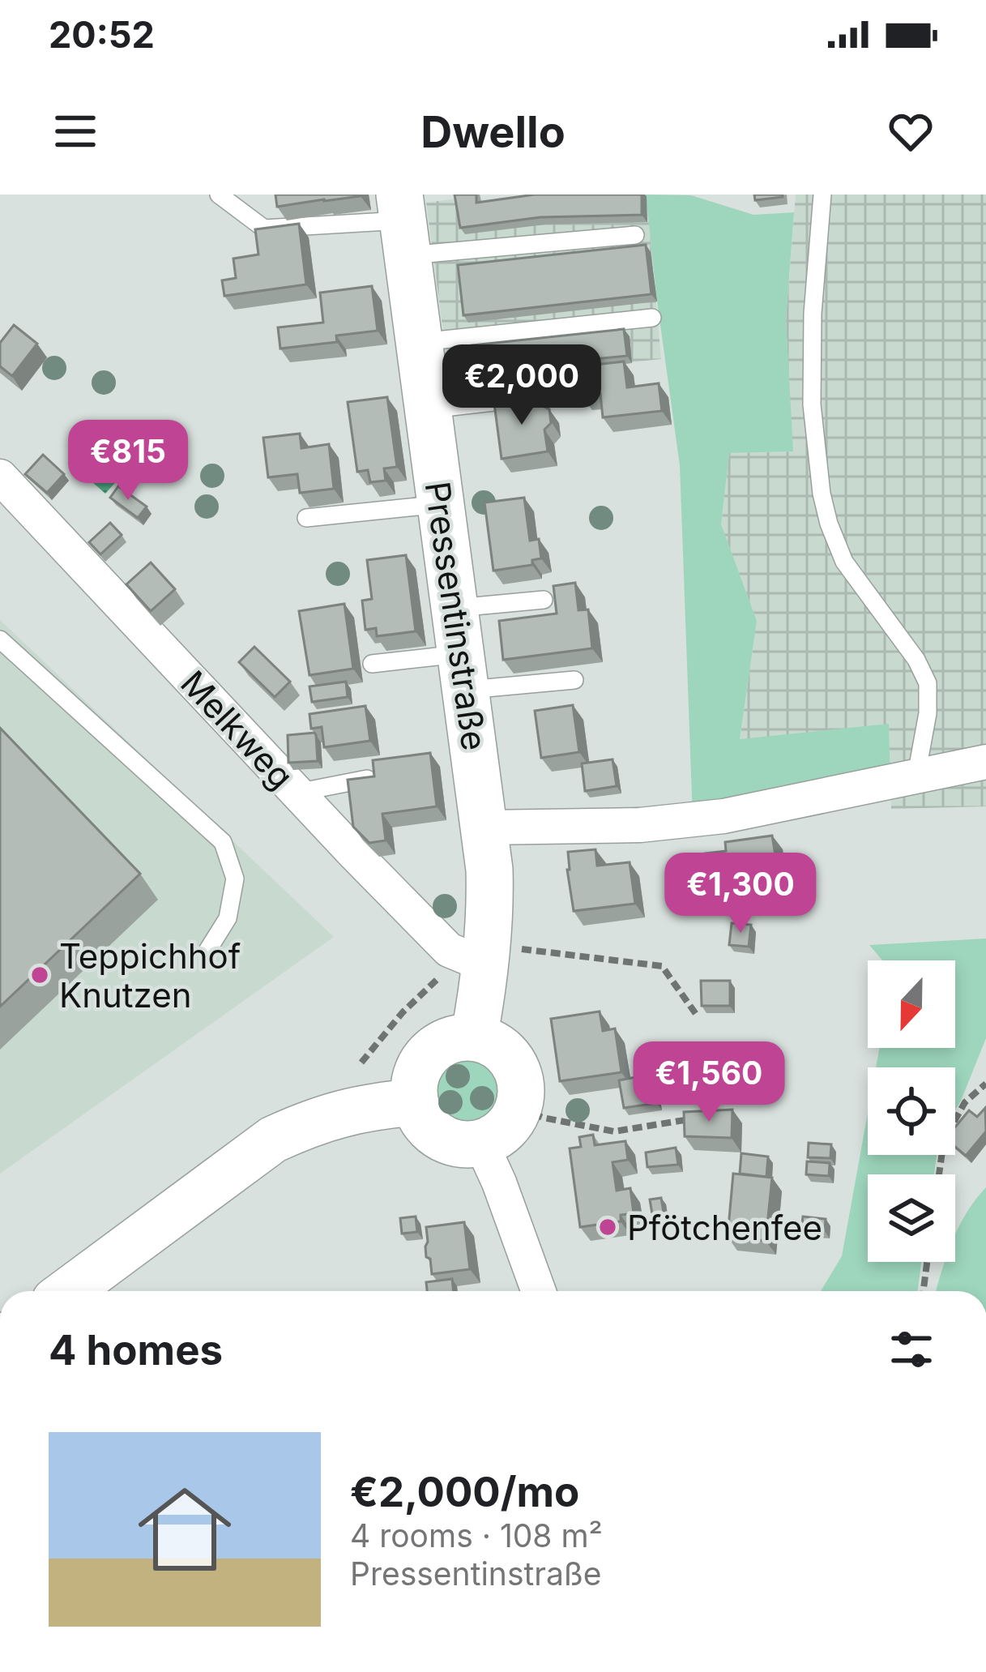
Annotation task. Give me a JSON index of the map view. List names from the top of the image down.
{
  "streets": {
    "street": ["Pressentinstraße", "Melkweg"]
  },
  "crossings": [
    ["Pressentinstraße", "Melkweg"]
  ],
  "places": ["Teppichhof Knutzen", "Pfötchenfee"],
  "north": "bottom",
  "page": {
    "status": "20:52",
    "header": "Dwello",
    "price": [
      "€2,000",
      "€815",
      "€1,300",
      "€1,560"
    ],
    "heading": "4 homes",
    "list": [
      {
        "name": "€2,000/mo",
        "note": "4 rooms · 108 m² · Pressentinstraße"
      }
    ]
  }
}
